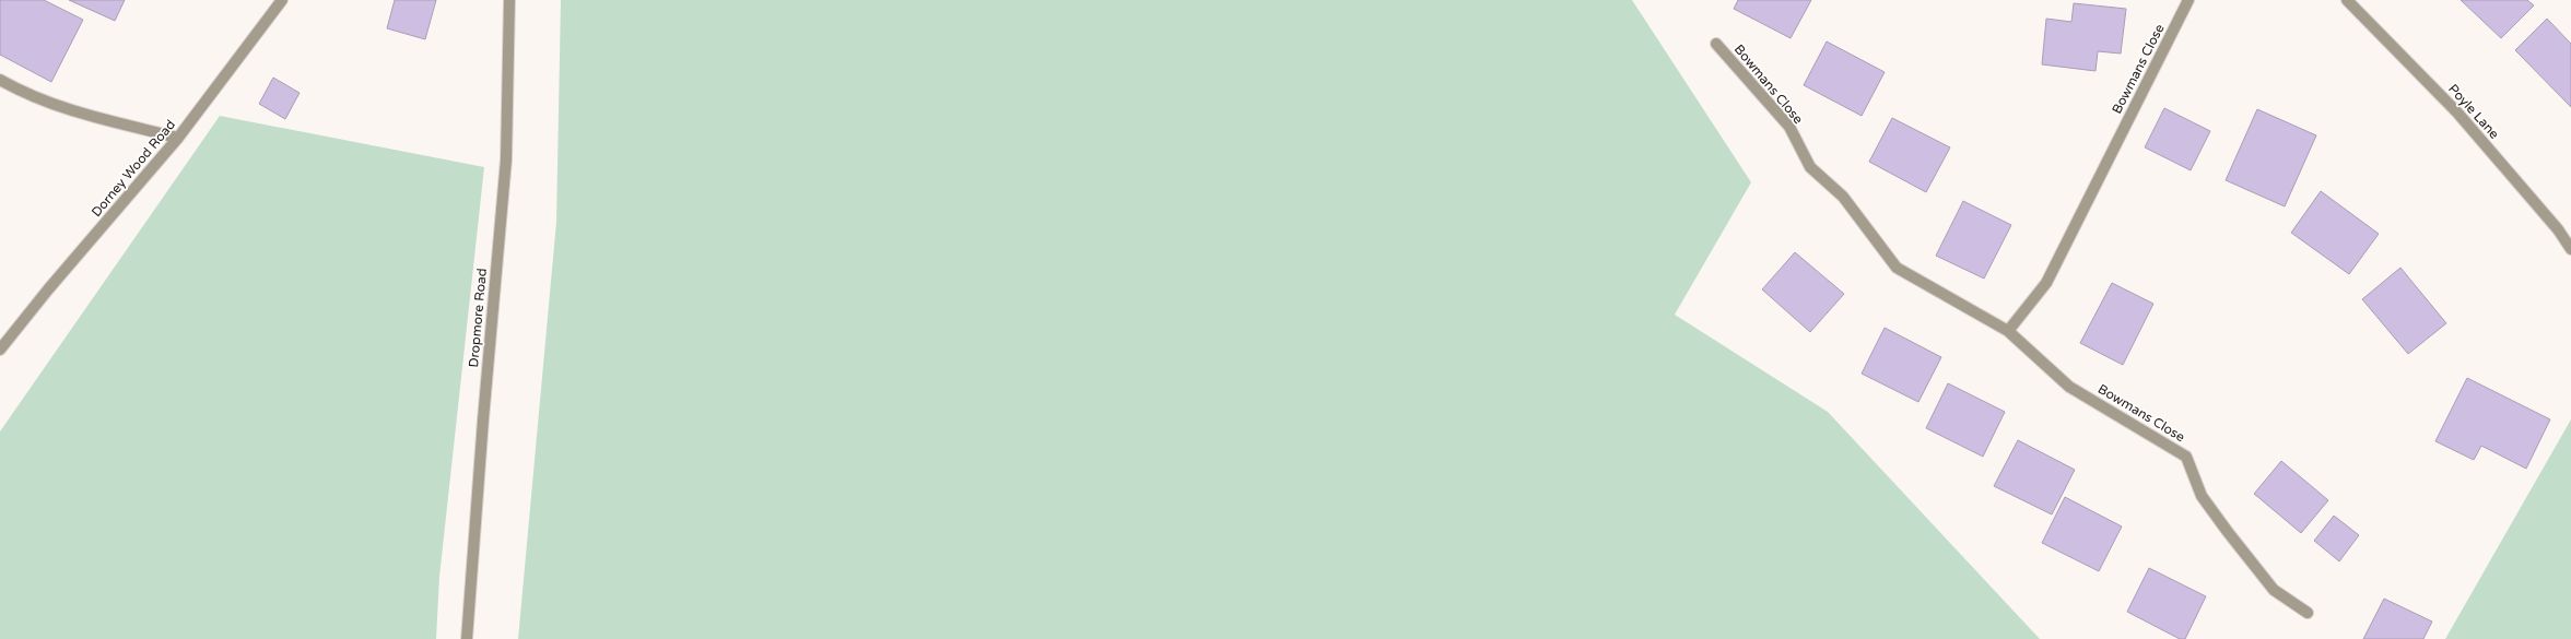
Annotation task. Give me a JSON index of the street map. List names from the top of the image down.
{
  "streets": {
    "street": [
      "Bowmans Close",
      "Poyle Lane",
      "Dorney Wood Road",
      "Dropmore Road"
    ]
  }
}
